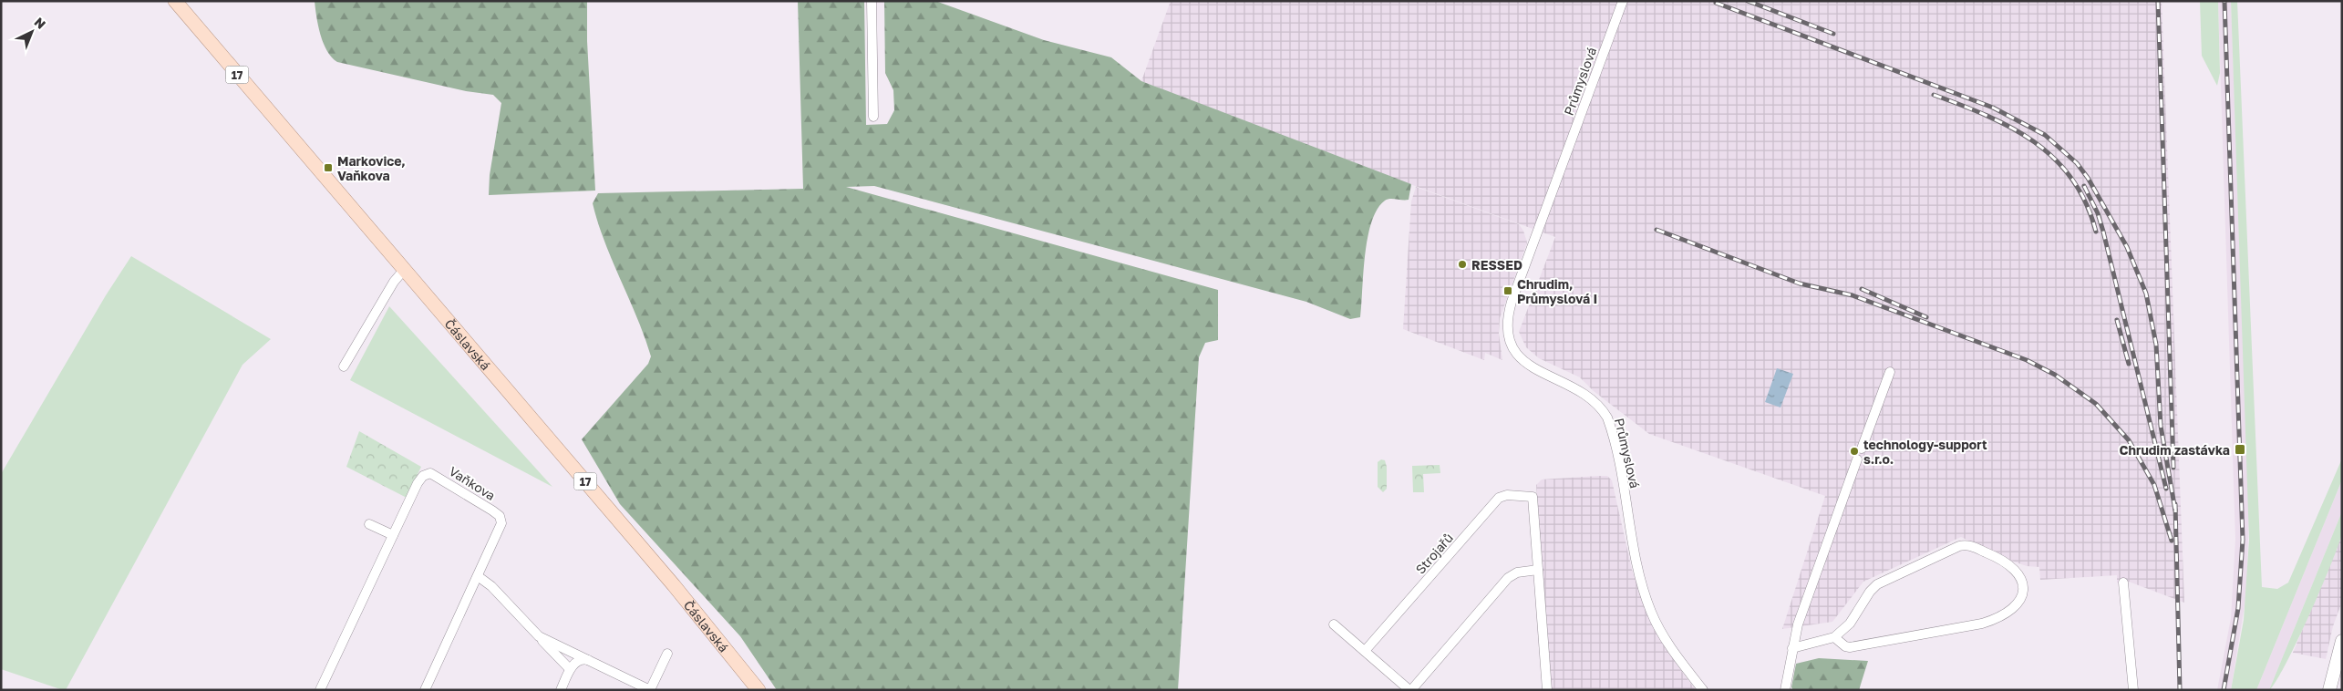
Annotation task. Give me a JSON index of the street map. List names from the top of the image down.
{
  "streets": {
    "main road": ["17", "Čáslavská"],
    "street": ["Průmyslová", "Vaňkova", "Strojařů"]
  },
  "places": {
    "transit": ["Markovice, Vaňkova", "Chrudim, Průmyslová I", "Chrudim zastávka"],
    "other": ["RESSED", "technology-support s.r.o."]
  },
  "north": "top right"
}
